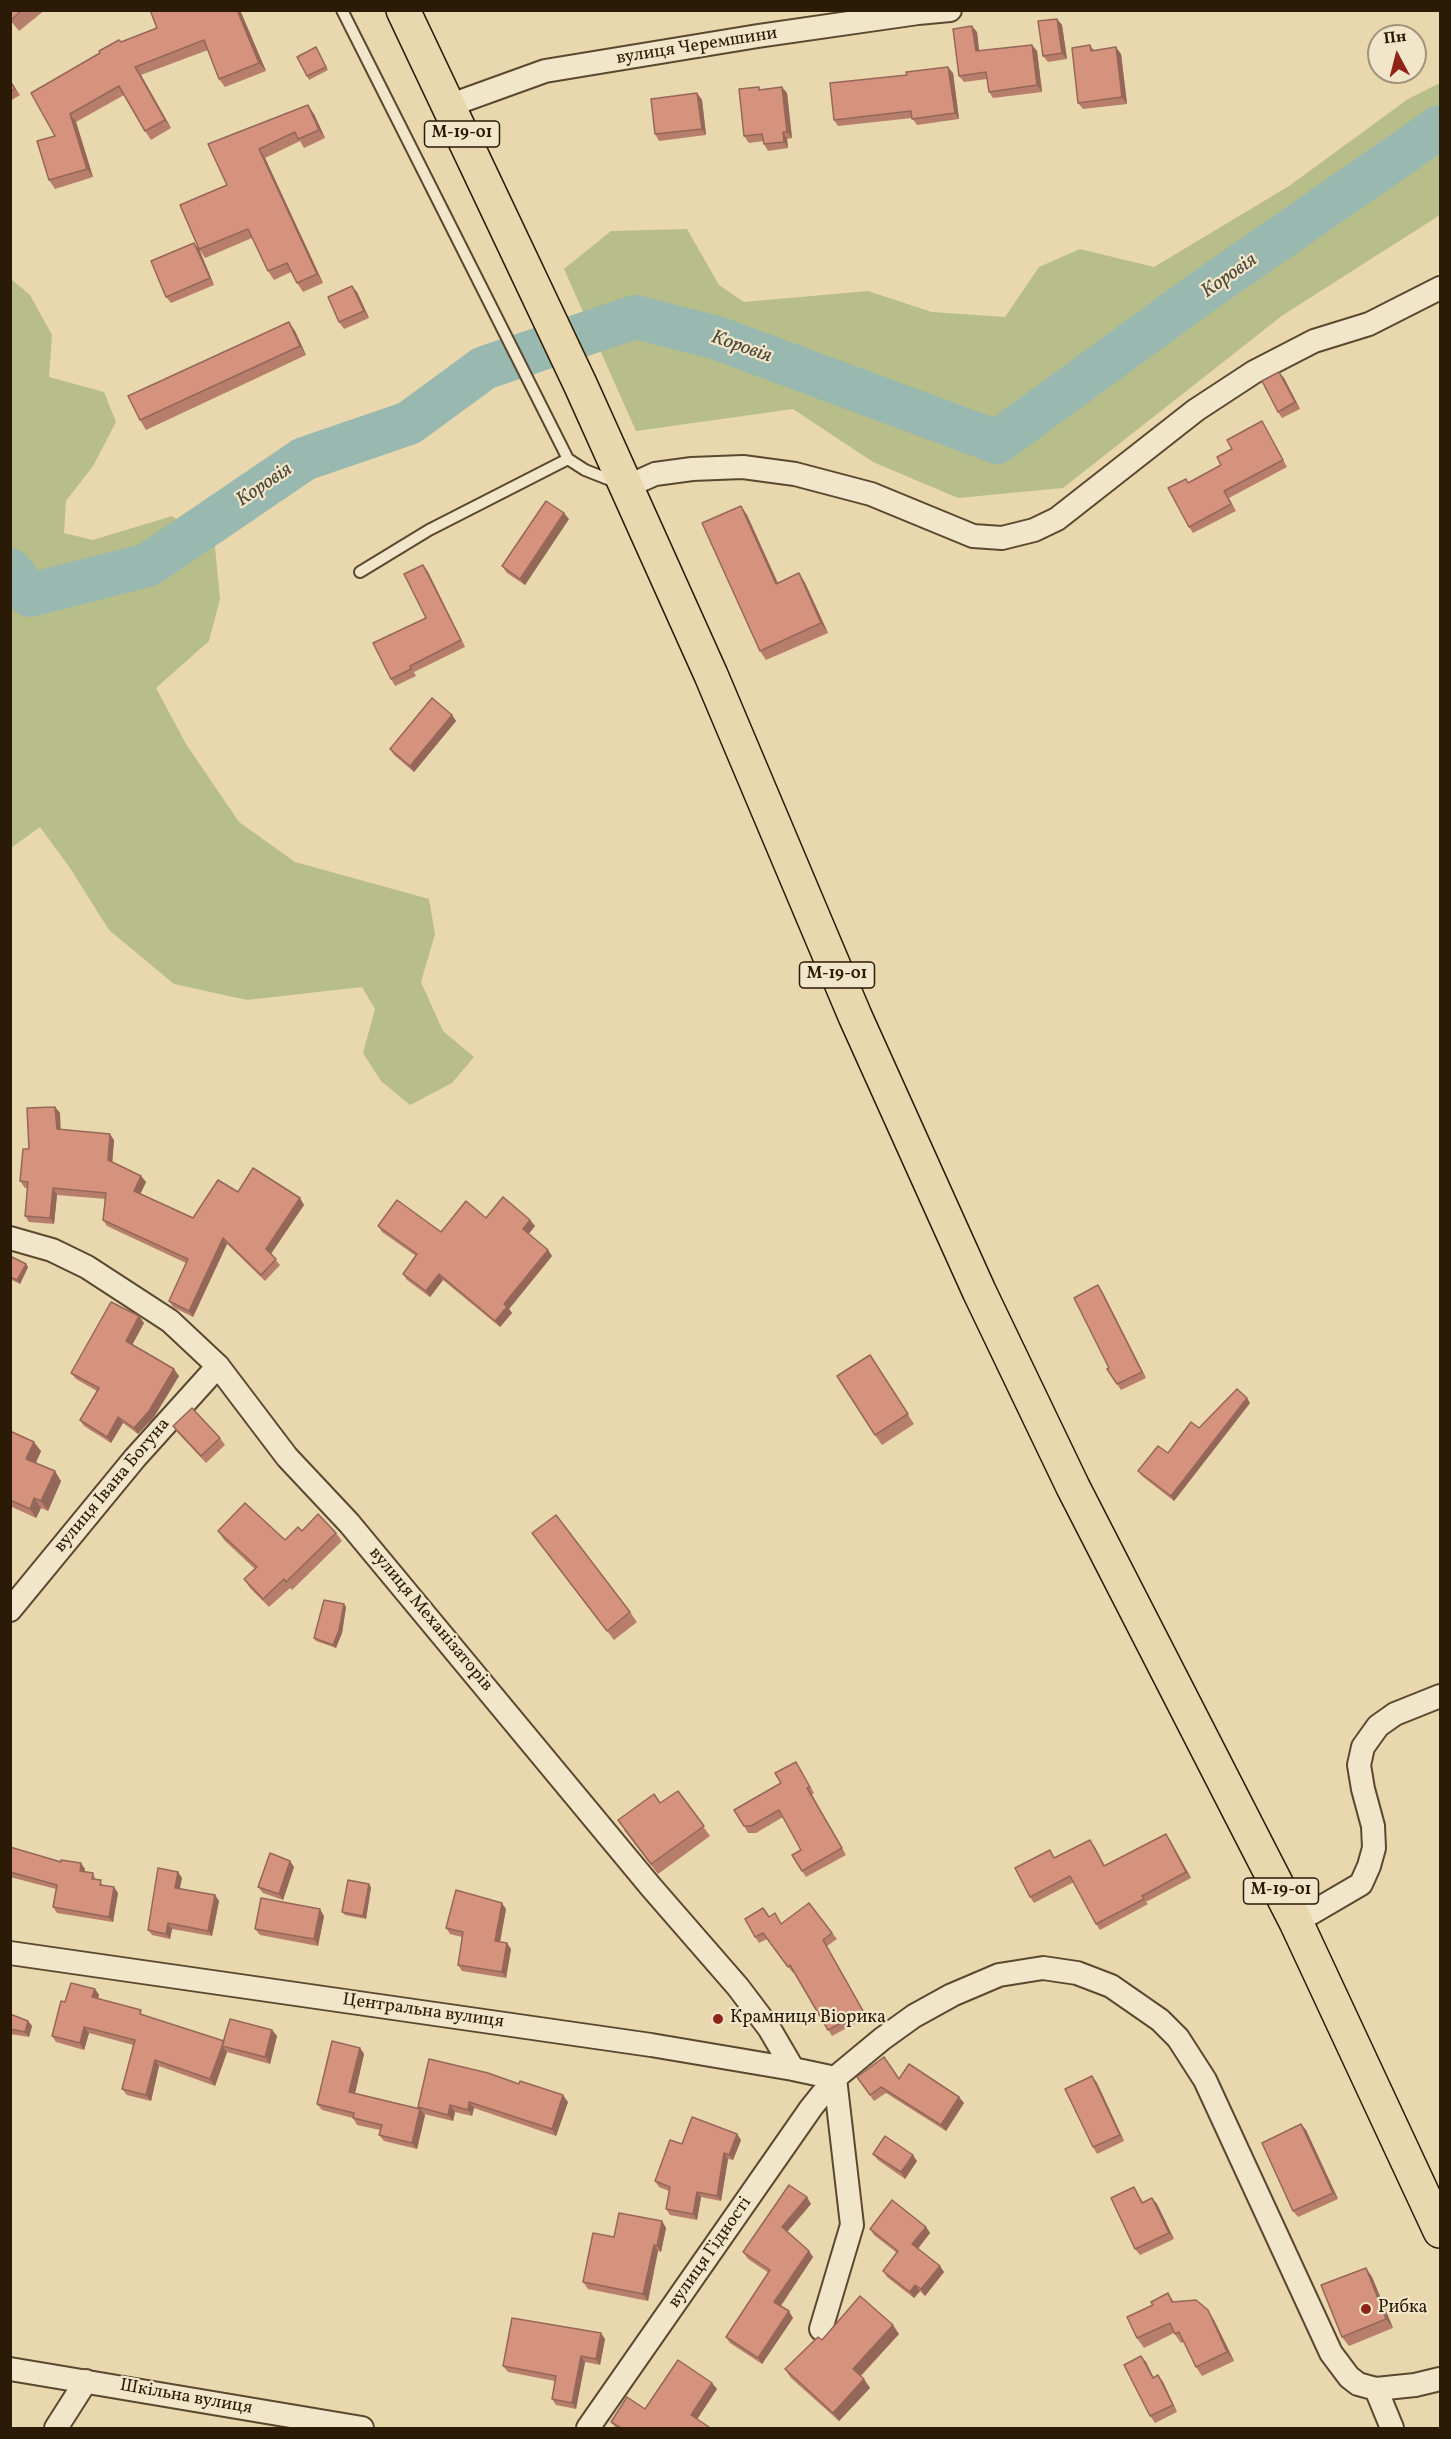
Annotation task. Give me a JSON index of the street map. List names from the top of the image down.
{
  "streets": {
    "main road": ["М-19-01"],
    "street": [
      "вулиця Черемшини",
      "вулиця Івана Богуна",
      "вулиця Механізаторів",
      "Центральна вулиця",
      "вулиця Гідності",
      "Шкільна вулиця"
    ]
  },
  "crossings": [
    ["вулиця Черемшини", "М-19-01"],
    ["вулиця Івана Богуна", "вулиця Механізаторів"],
    ["вулиця Механізаторів", "Центральна вулиця"],
    ["Центральна вулиця", "вулиця Гідності"]
  ],
  "water": ["Коровія"],
  "places": ["Крамниця Віорика", "Рибка"],
  "north": "top"
}
